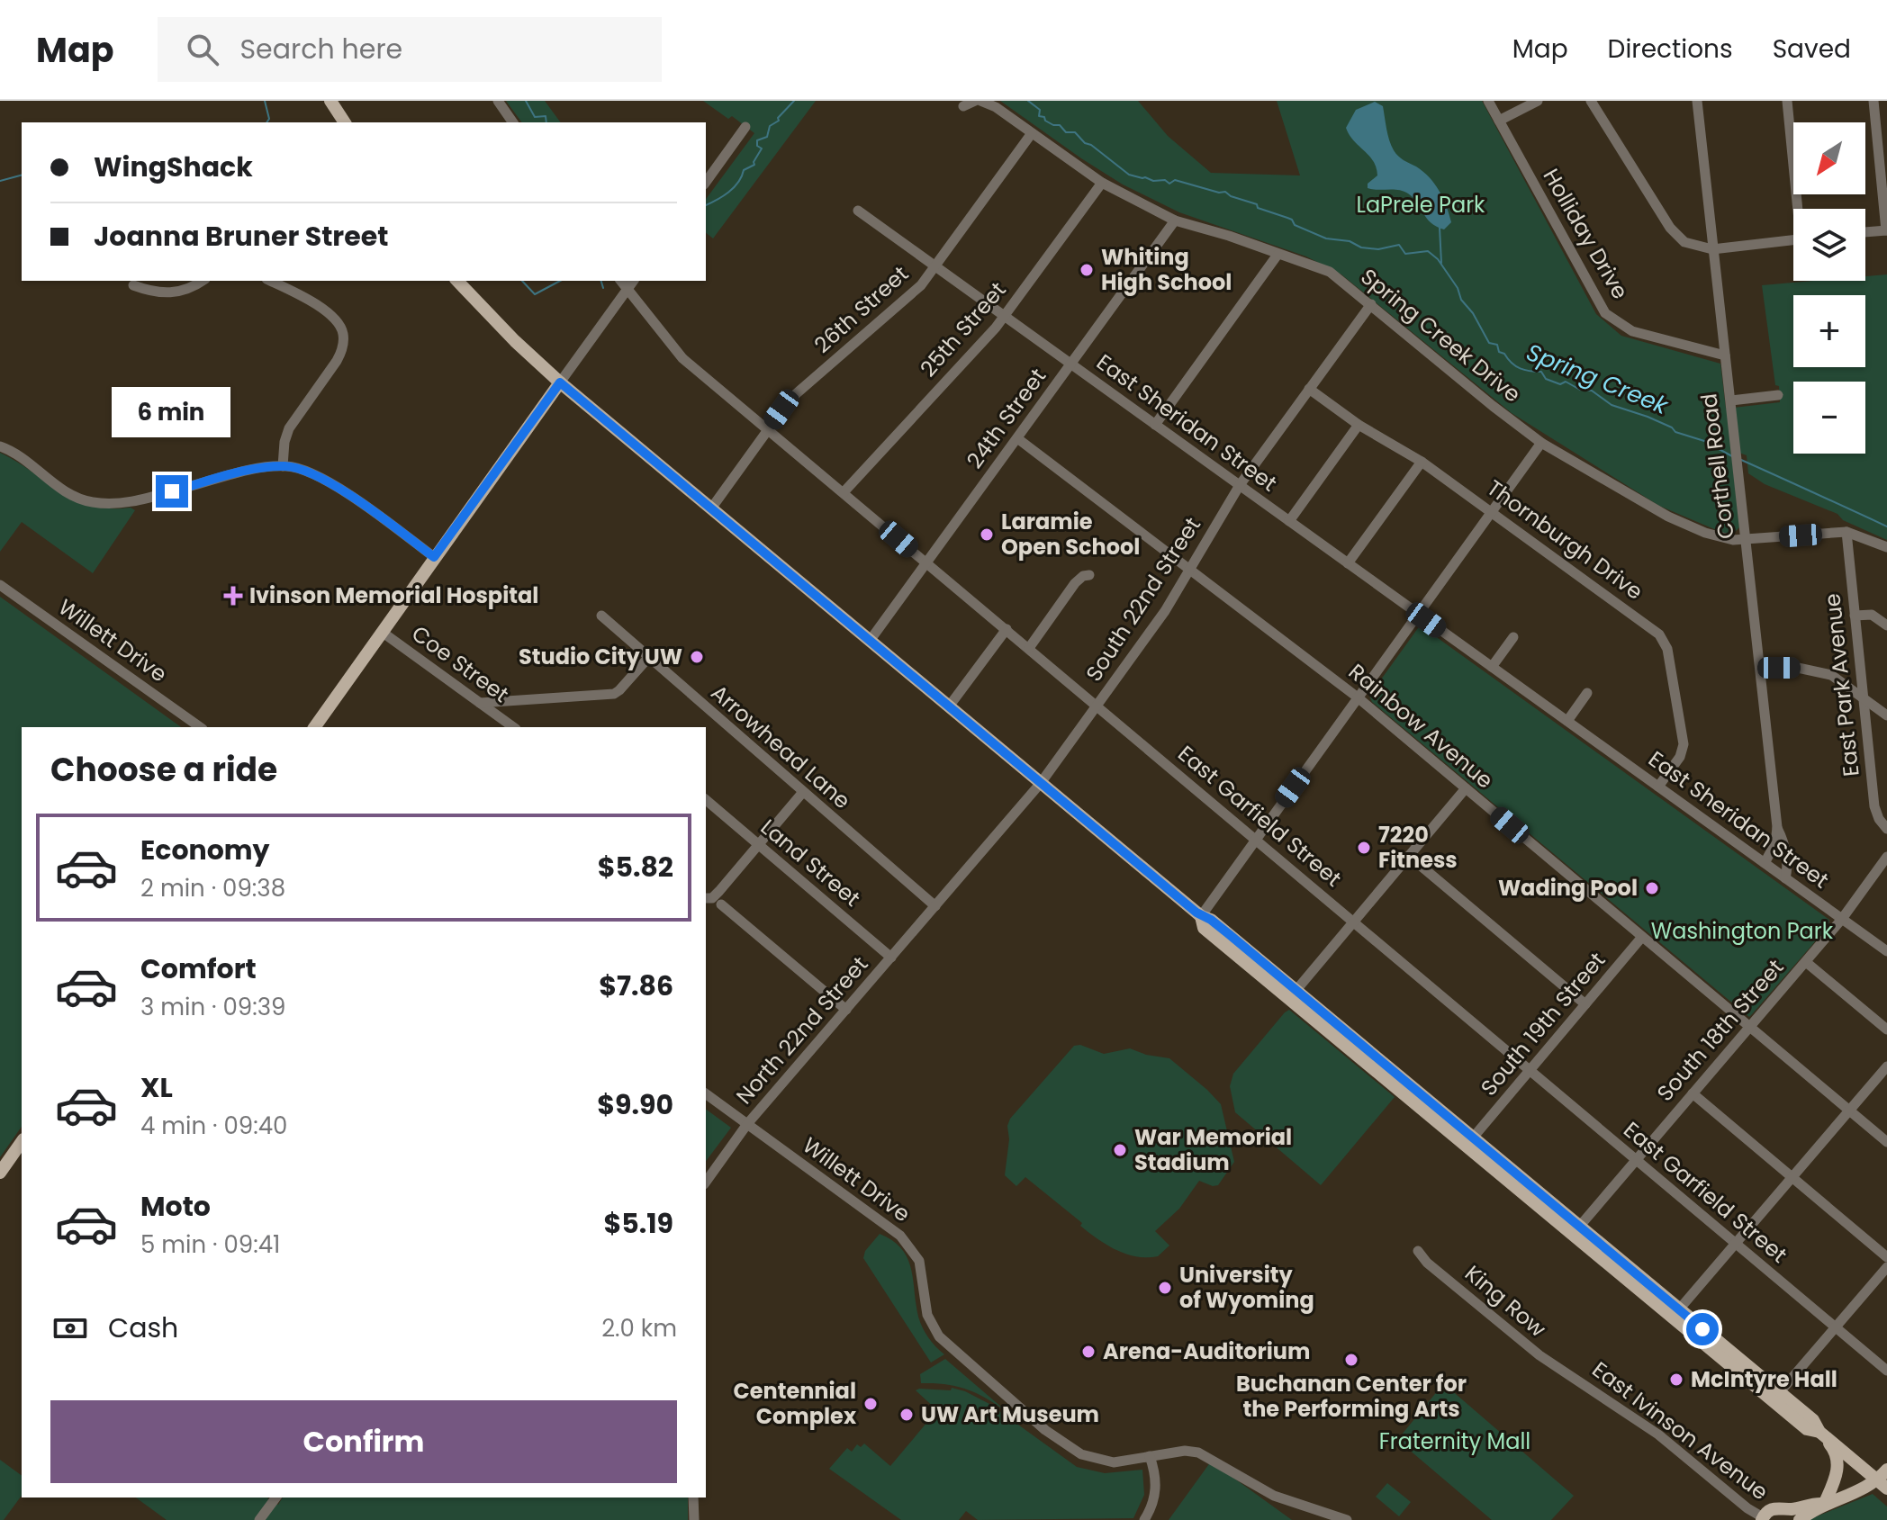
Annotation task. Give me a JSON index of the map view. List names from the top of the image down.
{
  "streets": {
    "street": [
      "Holliday Drive",
      "26th Street",
      "25th Street",
      "Spring Creek Drive",
      "24th Street",
      "East Sheridan Street",
      "Corthell Road",
      "Thornburgh Drive",
      "South 22nd Street",
      "Willett Drive",
      "Coe Street",
      "East Park Avenue",
      "Rainbow Avenue",
      "Arrowhead Lane",
      "East Garfield Street",
      "Land Street",
      "South 19th Street",
      "North 22nd Street",
      "South 18th Street",
      "King Row",
      "East Ivinson Avenue"
    ]
  },
  "crossings": [
    ["Holliday Drive", "Corthell Road"],
    ["26th Street", "Spring Creek Drive"],
    ["26th Street", "East Sheridan Street"],
    ["26th Street", "East Garfield Street"],
    ["25th Street", "Spring Creek Drive"],
    ["25th Street", "East Sheridan Street"],
    ["25th Street", "East Garfield Street"],
    ["Spring Creek Drive", "24th Street"],
    ["Spring Creek Drive", "Corthell Road"],
    ["Spring Creek Drive", "South 22nd Street"],
    ["Spring Creek Drive", "East Park Avenue"],
    ["24th Street", "East Sheridan Street"],
    ["24th Street", "Rainbow Avenue"],
    ["24th Street", "East Garfield Street"],
    ["East Sheridan Street", "Corthell Road"],
    ["East Sheridan Street", "Thornburgh Drive"],
    ["East Sheridan Street", "South 22nd Street"],
    ["East Sheridan Street", "South 18th Street"],
    ["Thornburgh Drive", "South 22nd Street"],
    ["South 22nd Street", "Rainbow Avenue"],
    ["South 22nd Street", "Arrowhead Lane"],
    ["South 22nd Street", "East Garfield Street"],
    ["South 22nd Street", "North 22nd Street"],
    ["Willett Drive", "North 22nd Street"],
    ["Rainbow Avenue", "South 19th Street"],
    ["Rainbow Avenue", "South 18th Street"],
    ["Arrowhead Lane", "North 22nd Street"],
    ["East Garfield Street", "South 19th Street"],
    ["East Garfield Street", "South 18th Street"],
    ["Land Street", "North 22nd Street"],
    ["King Row", "East Ivinson Avenue"]
  ],
  "water": ["Spring Creek"],
  "parks": ["LaPrele Park", "Washington Park", "Fraternity Mall"],
  "places": {
    "other": [
      "Whiting High School",
      "Laramie Open School",
      "Studio City UW",
      "7220 Fitness",
      "Wading Pool",
      "War Memorial Stadium",
      "University of Wyoming",
      "Arena-Auditorium",
      "Buchanan Center for the Performing Arts",
      "McIntyre Hall",
      "Centennial Complex",
      "UW Art Museum"
    ],
    "health": ["Ivinson Memorial Hospital"]
  },
  "north": "bottom left",
  "page": {
    "header": "Map",
    "search": "Search here",
    "nav": ["Map", "Directions", "Saved"],
    "map_buttons": ["+", "−"],
    "banner": ["WingShack", "Joanna Bruner Street"],
    "bubble": "6 min",
    "heading": "Choose a ride",
    "list": [
      {
        "name": "Economy",
        "note": "2 min · 09:38",
        "value": "$5.82"
      },
      {
        "name": "Comfort",
        "note": "3 min · 09:39",
        "value": "$7.86"
      },
      {
        "name": "XL",
        "note": "4 min · 09:40",
        "value": "$9.90"
      },
      {
        "name": "Moto",
        "note": "5 min · 09:41",
        "value": "$5.19"
      }
    ],
    "pay": ["Cash", "2.0 km"],
    "buttons": "Confirm"
  }
}
